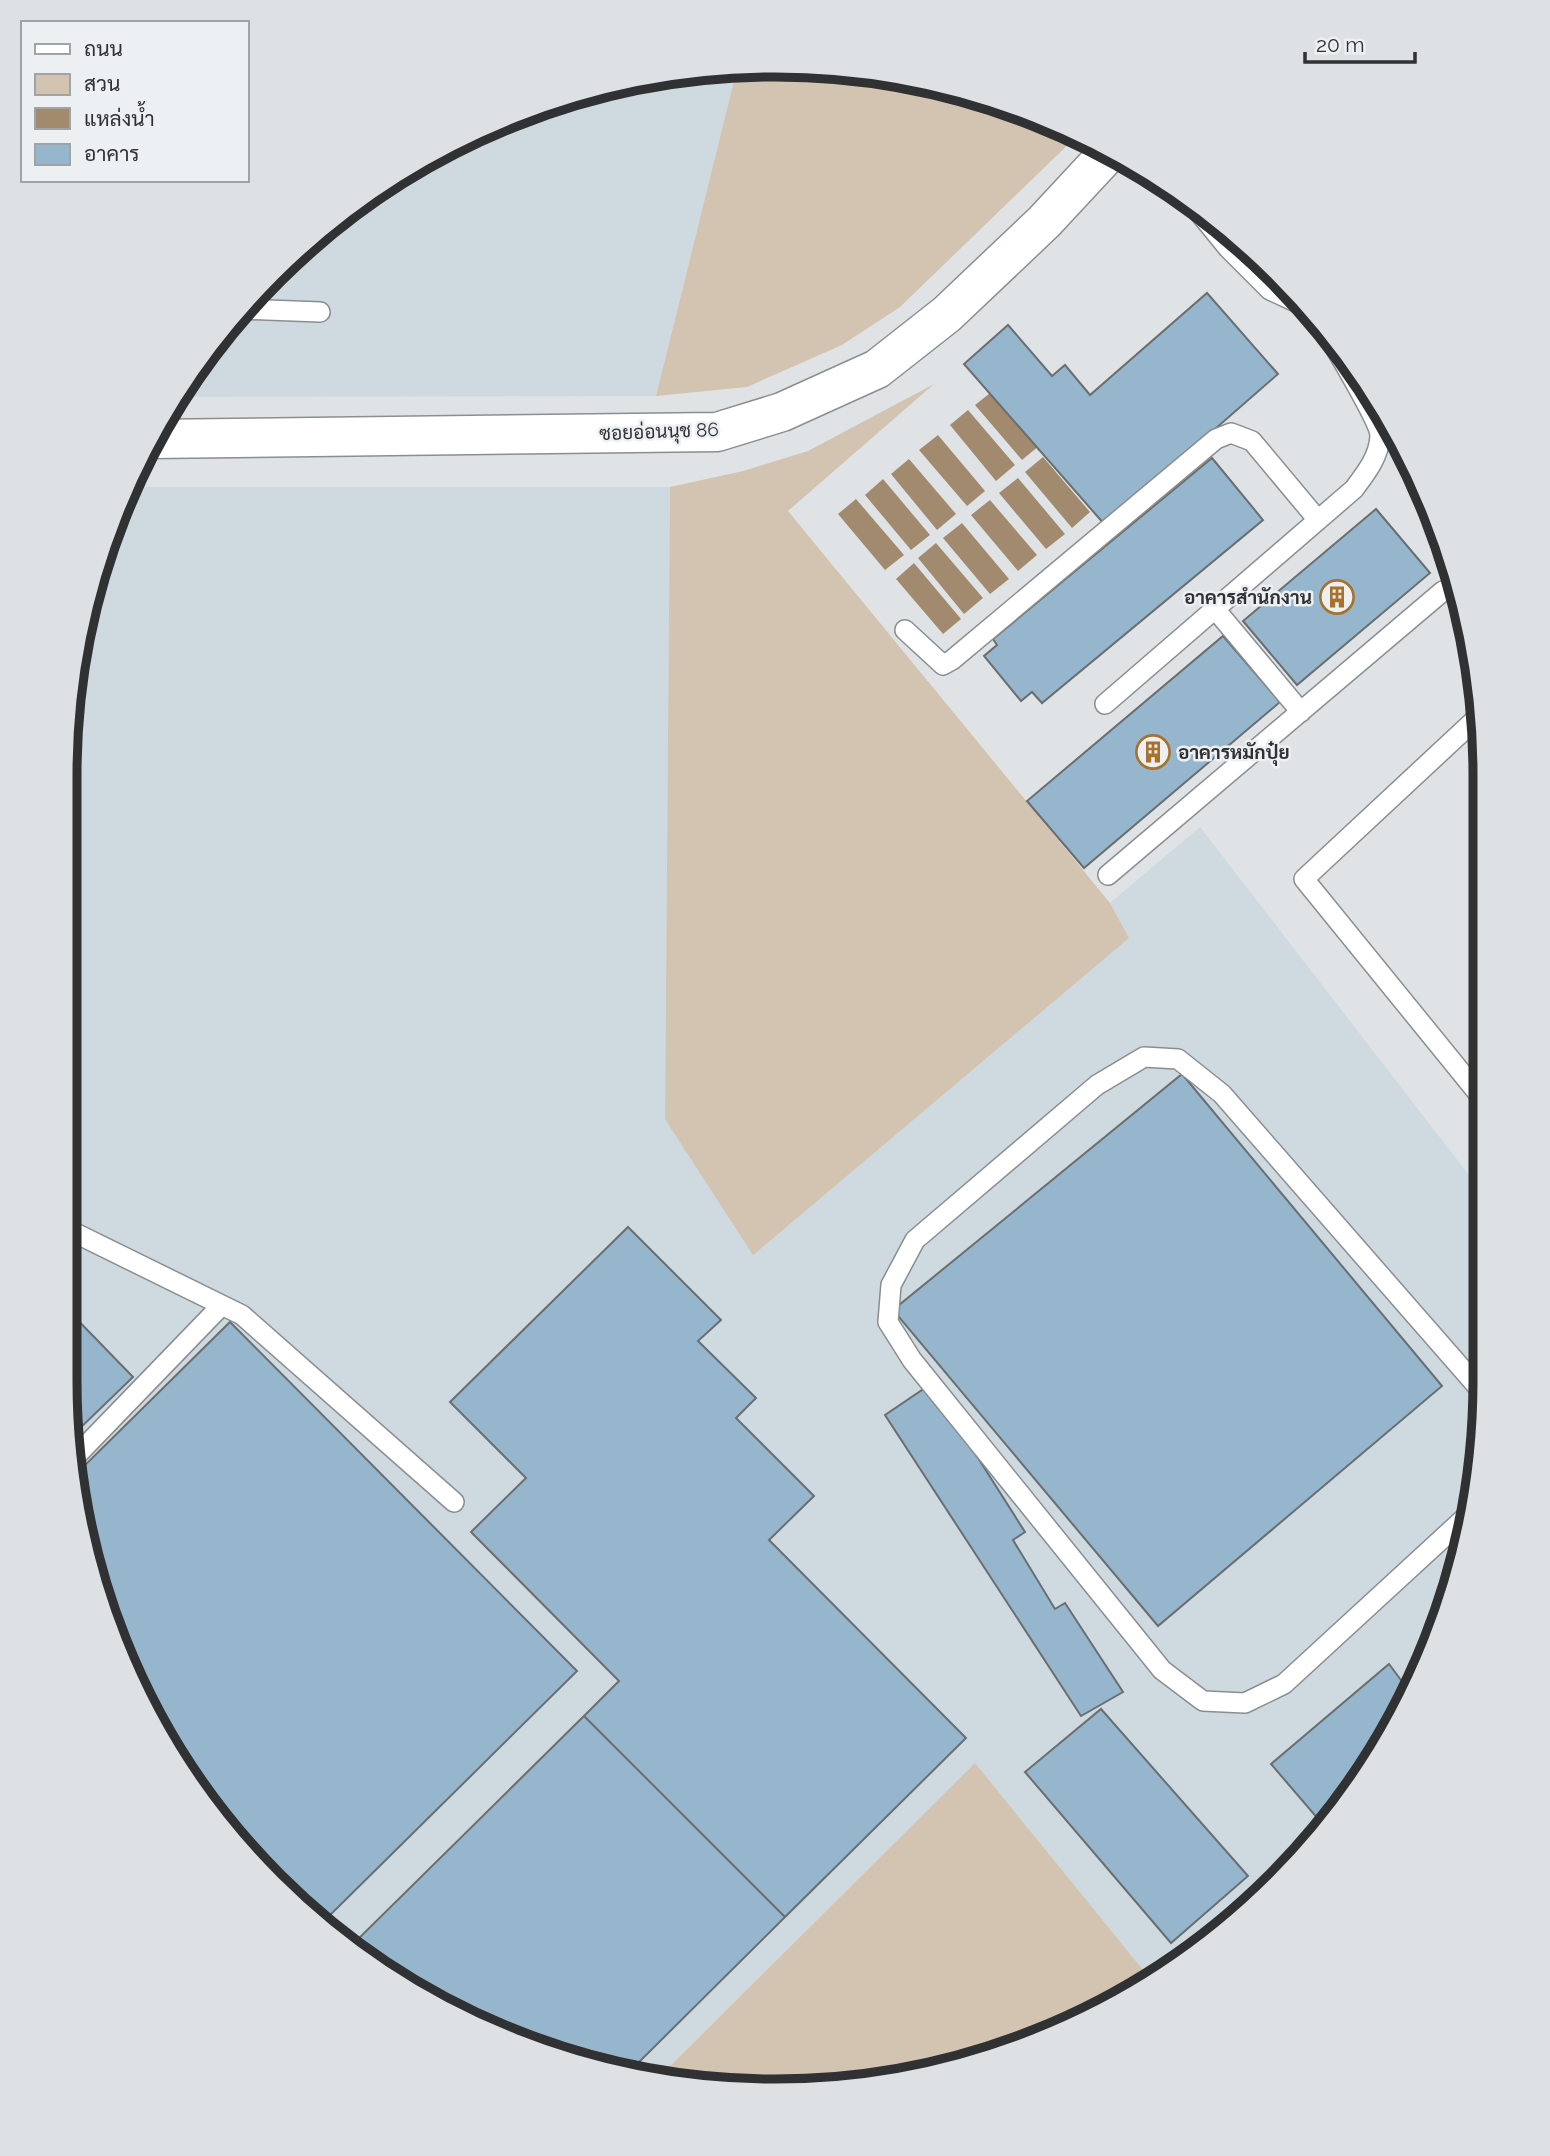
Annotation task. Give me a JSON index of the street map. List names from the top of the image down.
{
  "streets": {
    "street": ["ซอยอ่อนนุช 86"]
  },
  "places": {
    "building": ["อาคารสำนักงาน", "อาคารหมักปุ๋ย"]
  },
  "legend": [
    "ถนน",
    "สวน",
    "แหล่งน้ำ",
    "อาคาร"
  ],
  "scale_bar": "20 m"
}
